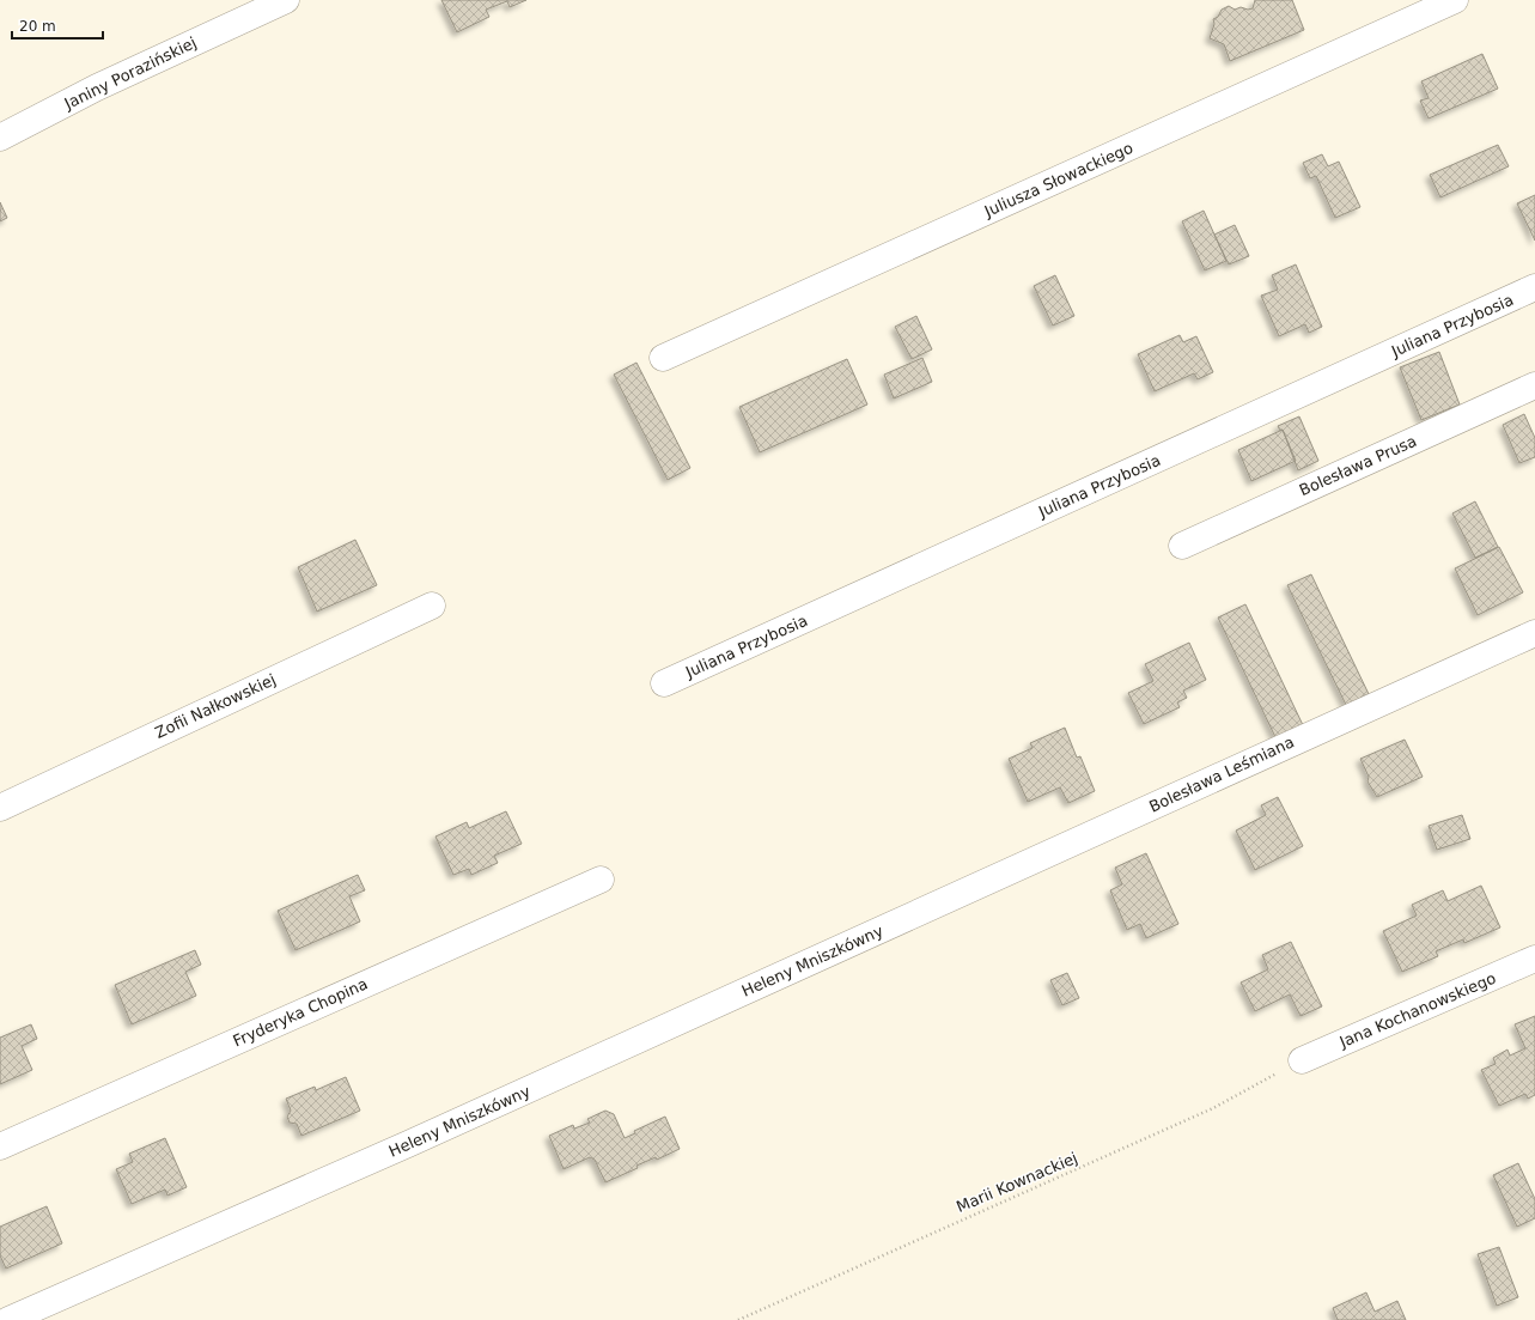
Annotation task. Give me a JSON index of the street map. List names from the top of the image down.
{
  "streets": {
    "street": [
      "Janiny Porazińskiej",
      "Juliusza Słowackiego",
      "Juliana Przybosia",
      "Bolesława Prusa",
      "Zofii Nałkowskiej",
      "Bolesława Leśmiana",
      "Heleny Mniszkówny",
      "Jana Kochanowskiego",
      "Fryderyka Chopina"
    ],
    "path": ["Marii Kownackiej"]
  },
  "crossings": [
    ["Bolesława Leśmiana", "Heleny Mniszkówny"],
    ["Jana Kochanowskiego", "Marii Kownackiej"]
  ],
  "scale_bar": "20 m"
}
